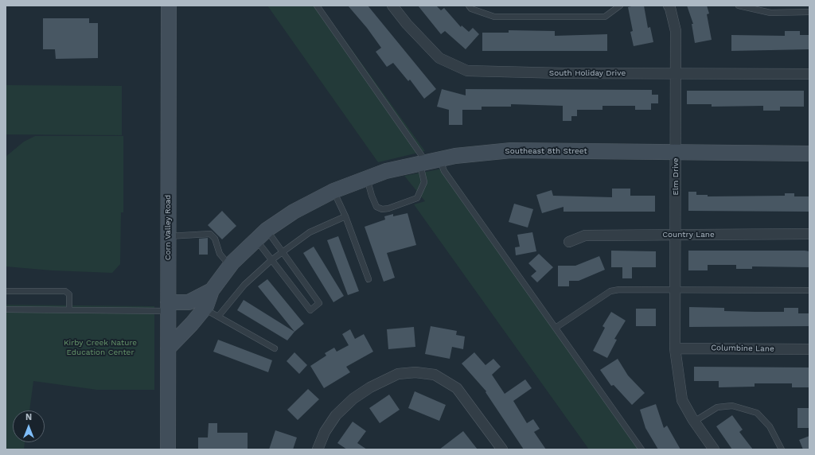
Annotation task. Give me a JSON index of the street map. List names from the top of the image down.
{
  "streets": {
    "street": [
      "South Holiday Drive",
      "Southeast 8th Street",
      "Elm Drive",
      "Corn Valley Road",
      "Country Lane",
      "Columbine Lane"
    ]
  },
  "crossings": [
    ["South Holiday Drive", "Elm Drive"],
    ["Southeast 8th Street", "Elm Drive"],
    ["Southeast 8th Street", "Corn Valley Road"],
    ["Elm Drive", "Country Lane"],
    ["Elm Drive", "Columbine Lane"]
  ],
  "parks": ["Kirby Creek Nature Education Center"],
  "north": "top"
}
